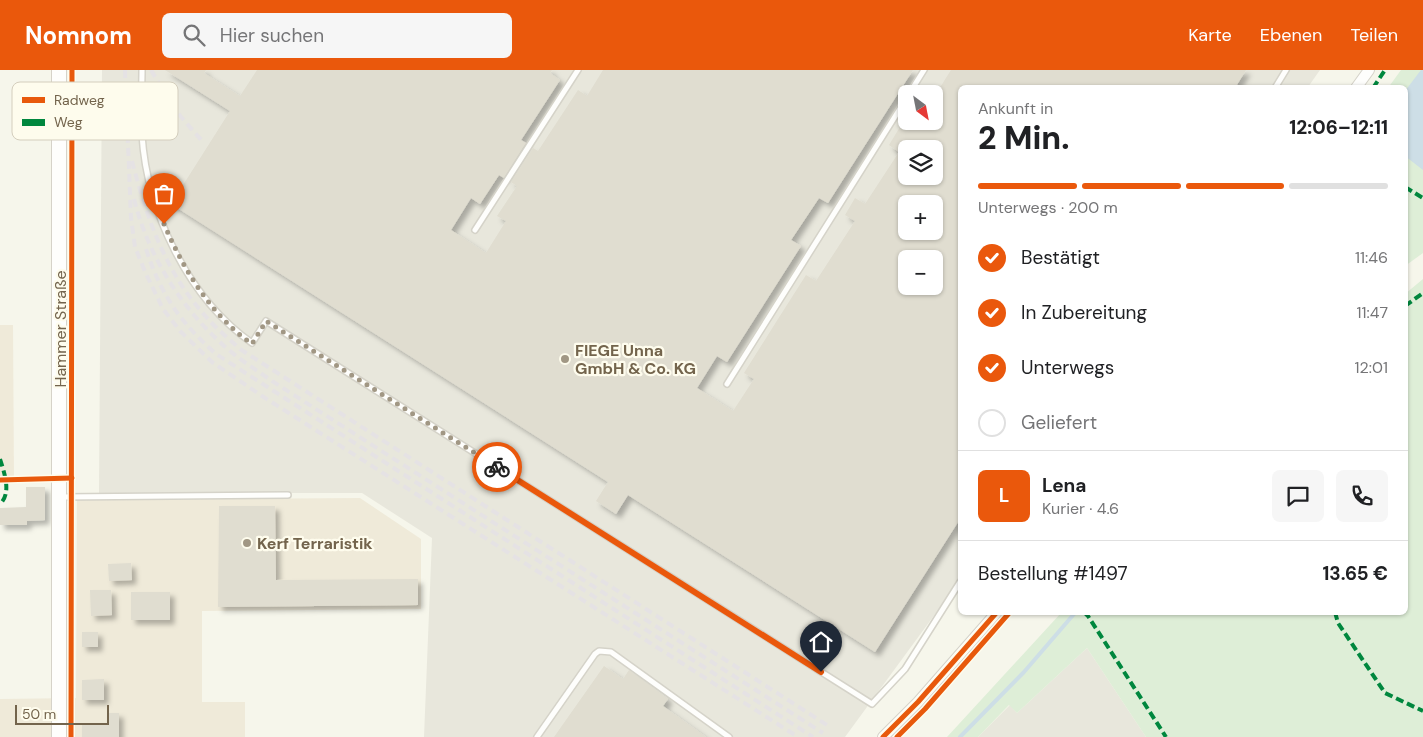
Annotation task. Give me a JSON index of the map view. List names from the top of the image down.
{
  "streets": {
    "main road": ["Hammer Straße"]
  },
  "places": ["FIEGE Unna GmbH & Co. KG", "Kerf Terraristik"],
  "legend": ["Radweg", "Weg"],
  "scale_bar": "50 m",
  "north": "bottom right",
  "page": {
    "header": "Nomnom",
    "search": "Hier suchen",
    "nav": ["Karte", "Ebenen", "Teilen"],
    "map_buttons": ["+", "−"],
    "heading": ["2 Min.", "Ankunft in", "12:06–12:11"],
    "panel": [
      "Lena",
      "Kurier · 4.6",
      "Bestellung #1497",
      "13.65 €"
    ],
    "bar": "Unterwegs · 200 m",
    "list": [
      ["Bestätigt", "11:46"],
      ["In Zubereitung", "11:47"],
      ["Unterwegs", "12:01"],
      "Geliefert"
    ],
    "round": "L",
    "scale": "50 m"
  }
}
